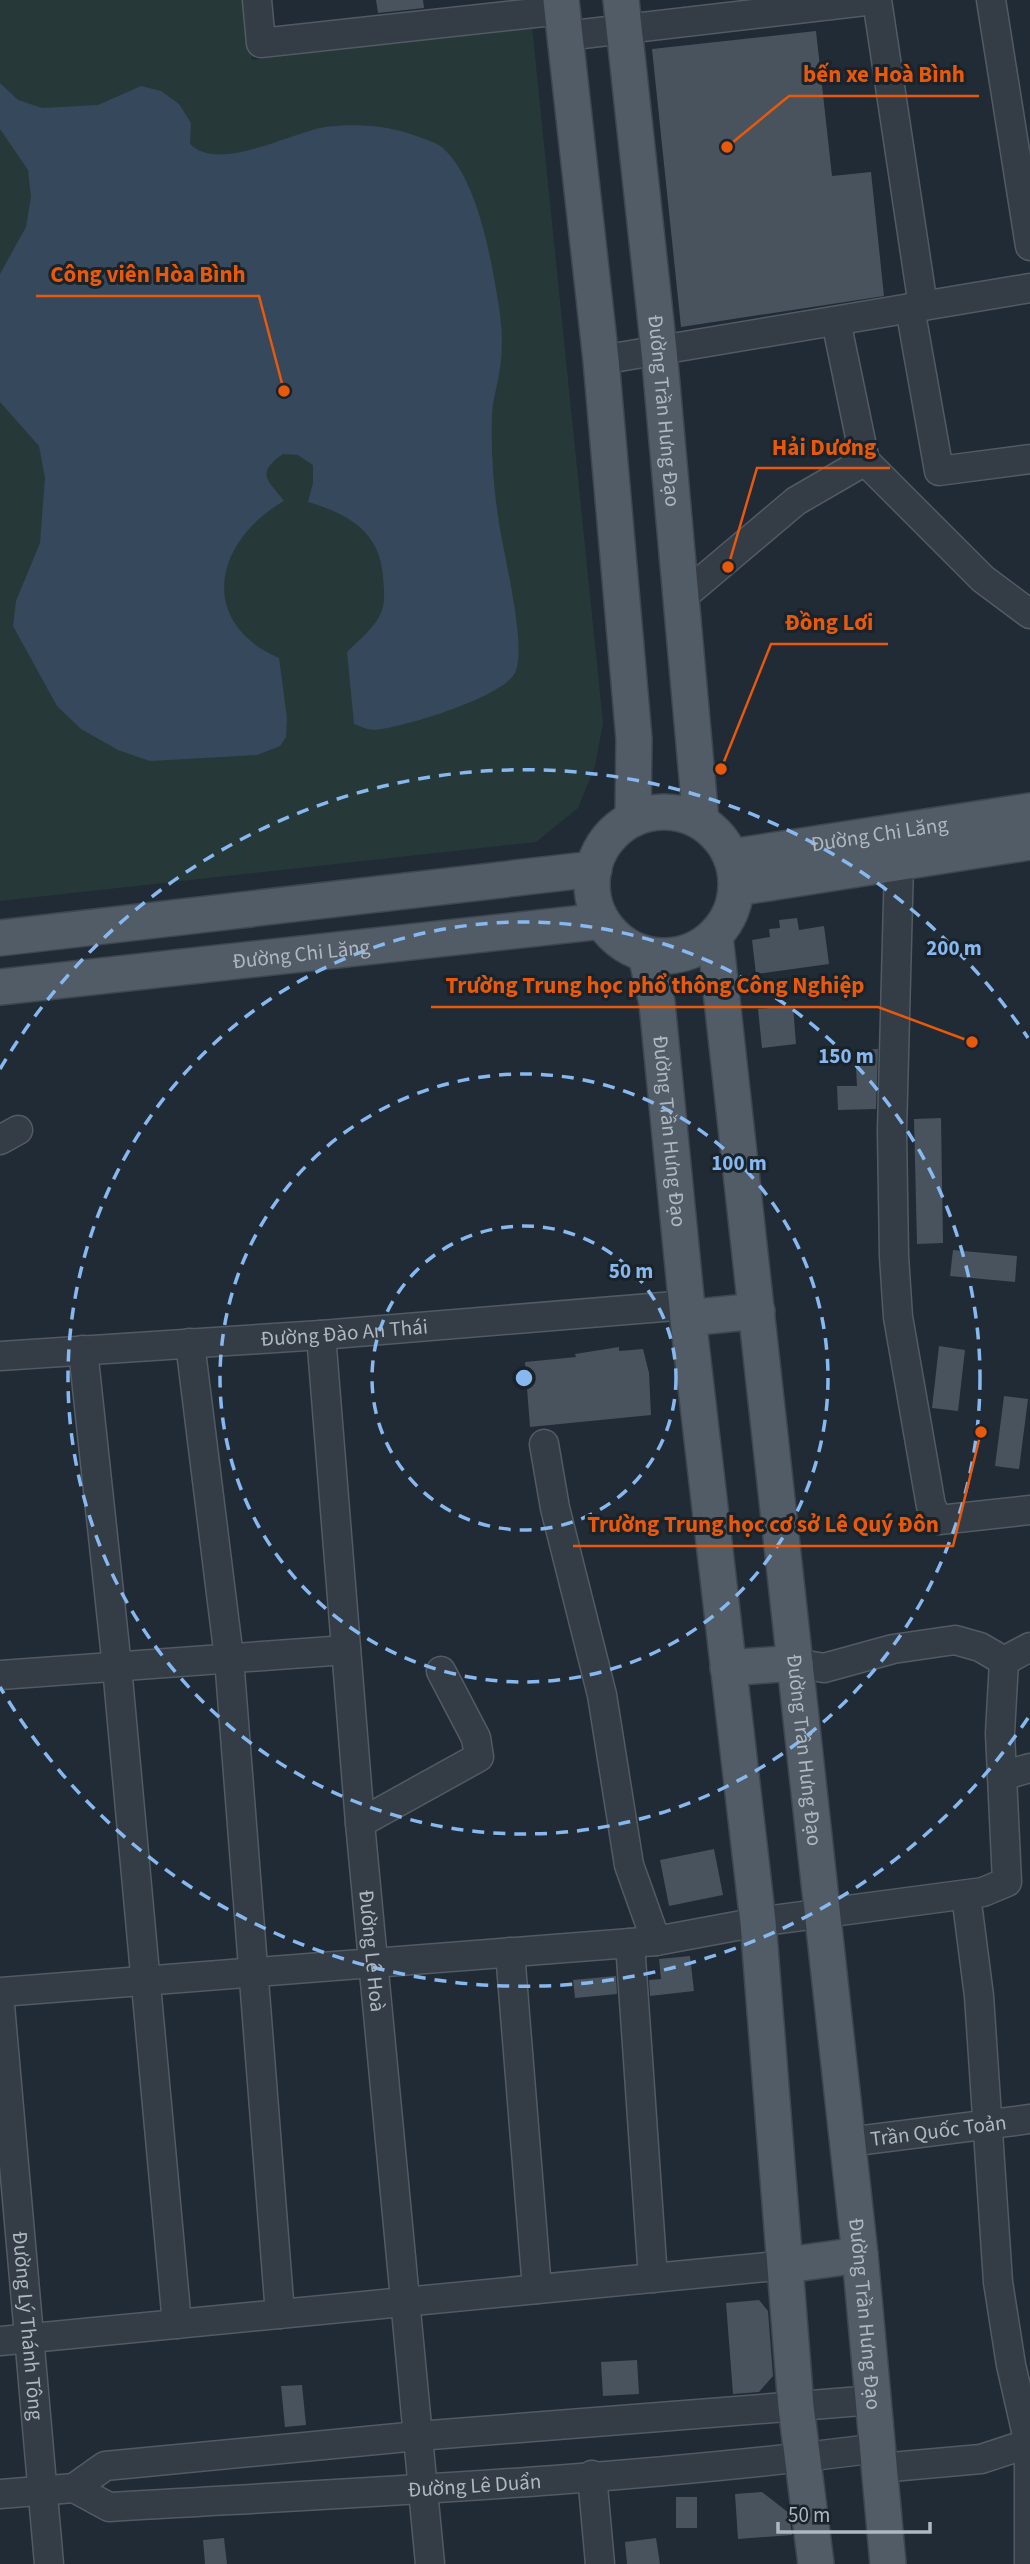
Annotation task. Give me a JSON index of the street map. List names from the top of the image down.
{
  "streets": {
    "main road": ["Đường Trần Hưng Đạo", "Đường Chi Lăng"],
    "street": [
      "Đường Đào An Thái",
      "Đường Lê Hoà",
      "Trần Quốc Toản",
      "Đường Lý Thánh Tông",
      "Đường Lê Duẩn"
    ]
  },
  "crossings": [
    ["Đường Trần Hưng Đạo", "Đường Chi Lăng"],
    ["Đường Trần Hưng Đạo", "Đường Đào An Thái"],
    ["Đường Trần Hưng Đạo", "Trần Quốc Toản"],
    ["Đường Trần Hưng Đạo", "Đường Lê Duẩn"],
    ["Đường Đào An Thái", "Đường Lê Hoà"],
    ["Đường Lê Hoà", "Đường Lê Duẩn"]
  ],
  "places": [
    "bến xe Hoà Bình",
    "Công viên Hòa Bình",
    "Hải Dương",
    "Đồng Lơi",
    "Trường Trung học phổ thông Công Nghiệp",
    "Trường Trung học cơ sở Lê Quý Đôn"
  ],
  "scale_bar": "50 m",
  "rings": [
    "200 m",
    "150 m",
    "100 m",
    "50 m"
  ]
}
